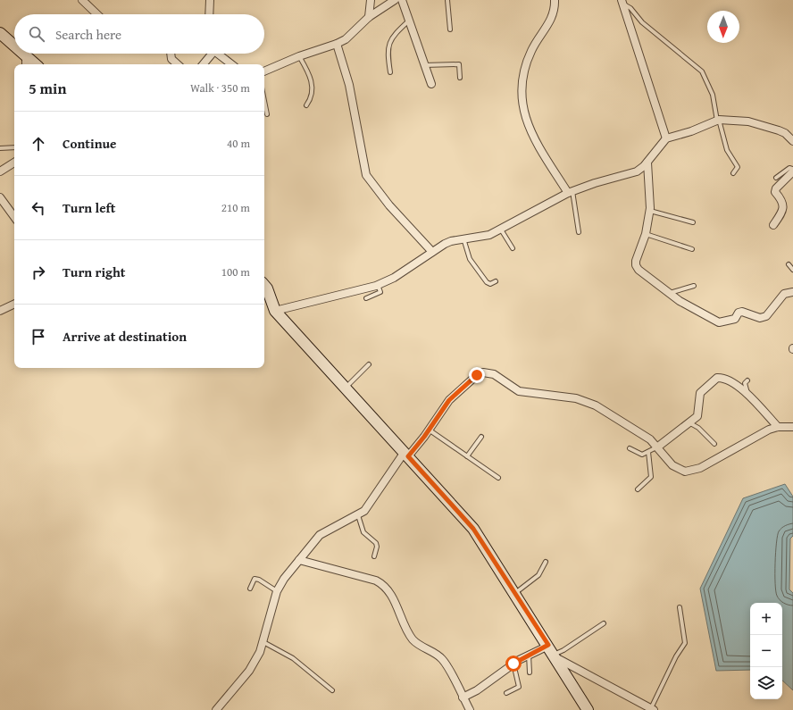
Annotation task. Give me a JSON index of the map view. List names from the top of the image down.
{
  "north": "bottom",
  "page": {
    "search": "Search here",
    "heading": ["5 min", "Walk · 350 m"],
    "list": [
      ["Continue", "40 m"],
      ["Turn left", "210 m"],
      ["Turn right", "100 m"],
      "Arrive at destination"
    ],
    "map_buttons": ["+", "−"]
  }
}
